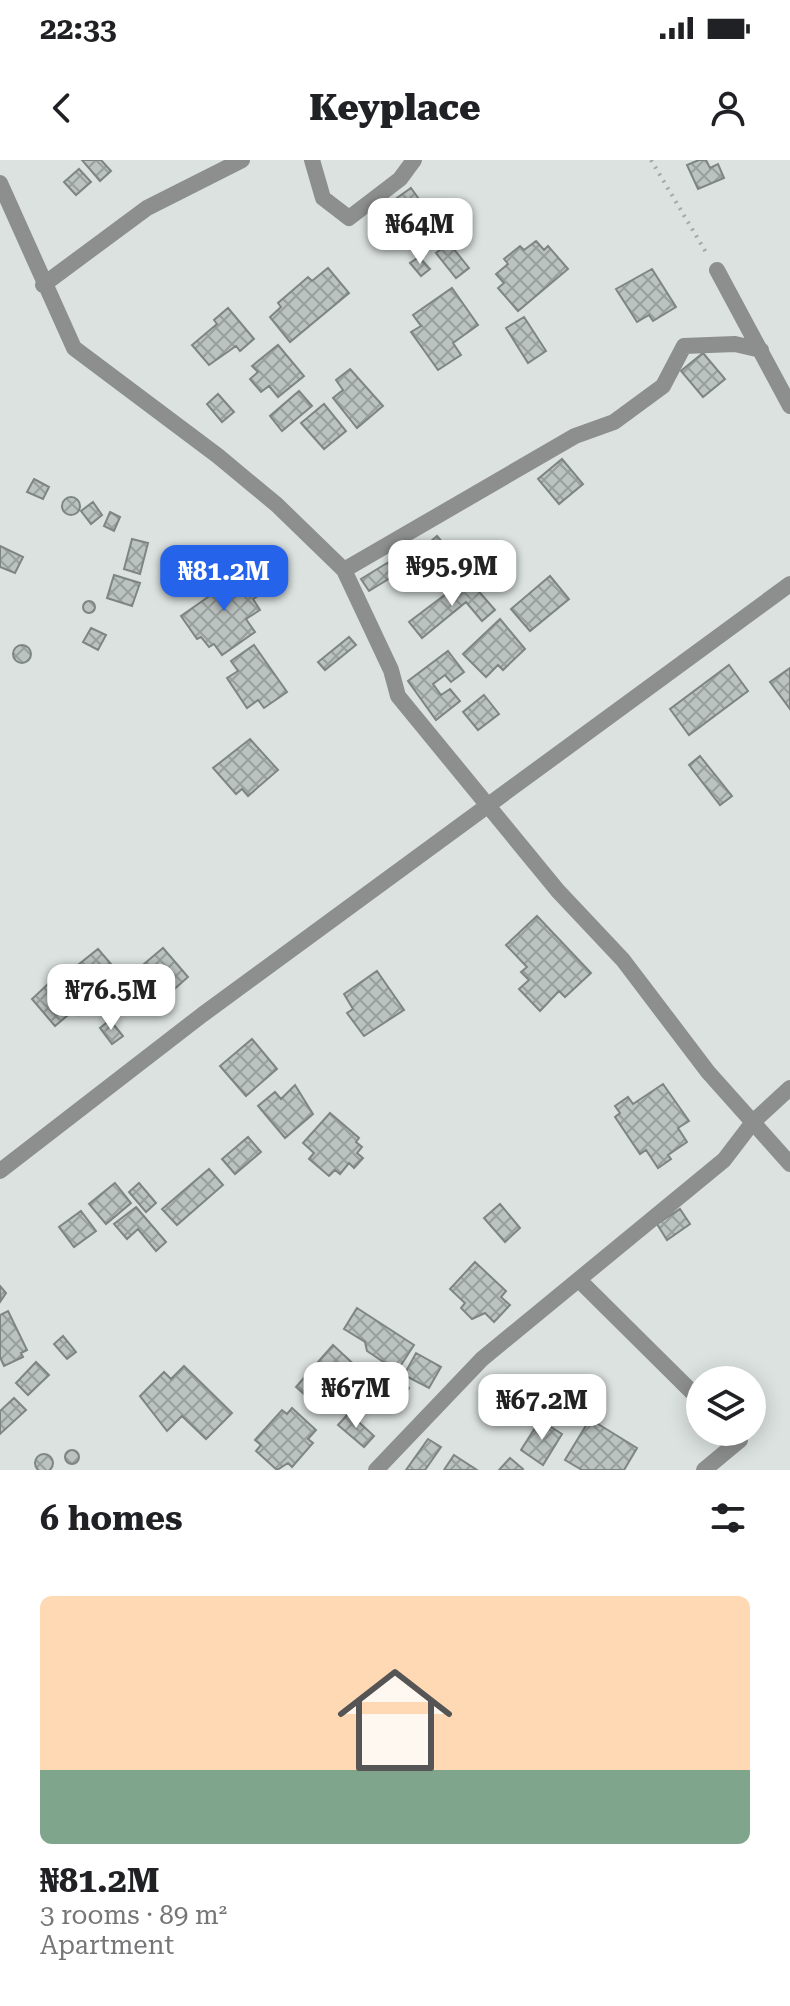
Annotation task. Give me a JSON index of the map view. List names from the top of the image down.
{
  "page": {
    "status": "22:33",
    "header": "Keyplace",
    "price": [
      "₦64M",
      "₦95.9M",
      "₦81.2M",
      "₦76.5M",
      "₦67M",
      "₦67.2M"
    ],
    "heading": "6 homes",
    "list": [
      {
        "name": "₦81.2M",
        "note": "3 rooms · 89 m² · Apartment"
      }
    ]
  }
}
